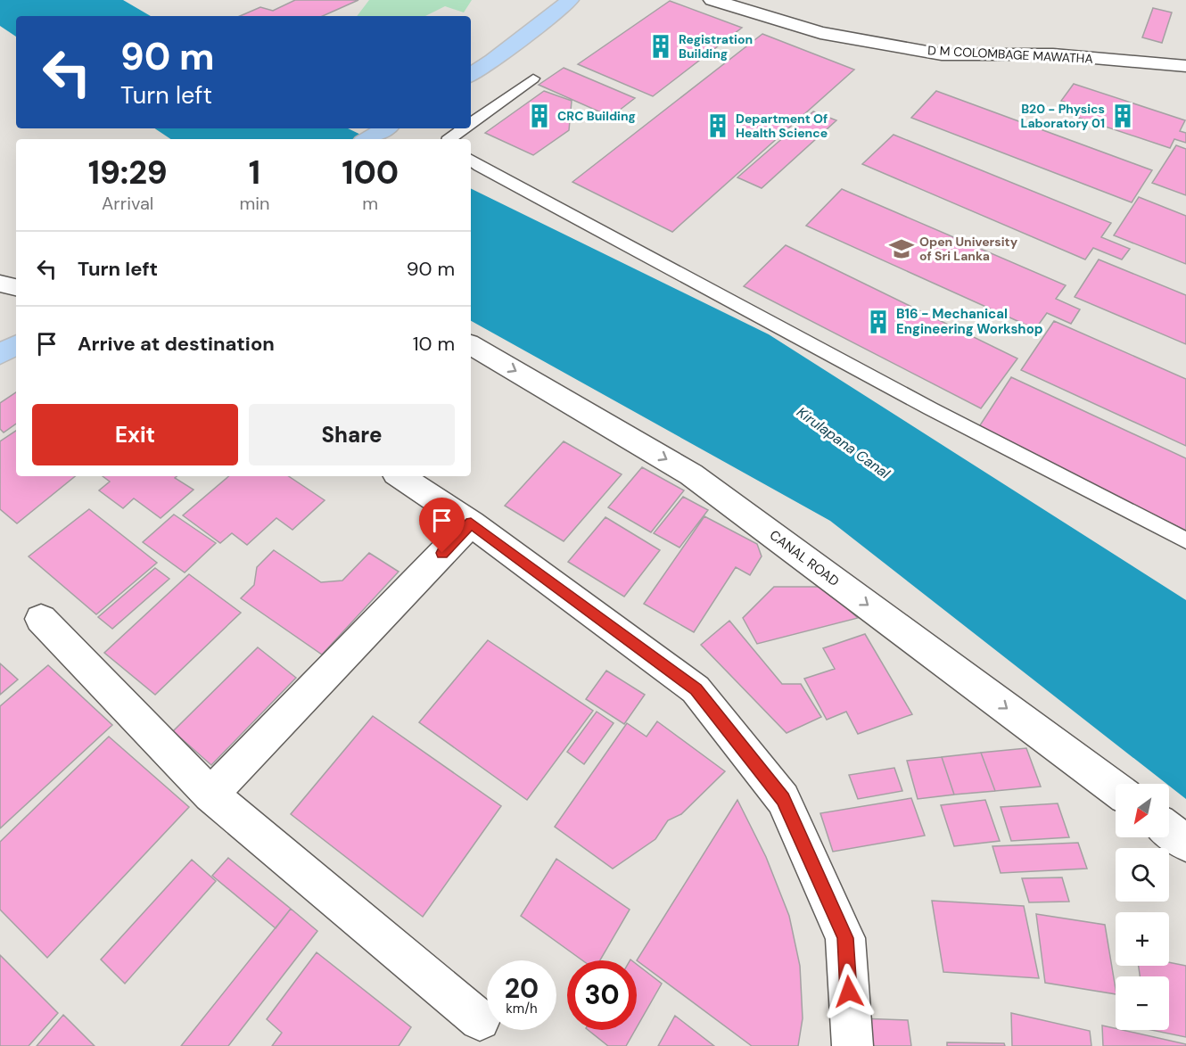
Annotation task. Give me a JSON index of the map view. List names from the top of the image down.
{
  "streets": {
    "street": ["D M COLOMBAGE MAWATHA", "CANAL ROAD"]
  },
  "one_way": ["CANAL ROAD"],
  "water": ["Kirulapana Canal"],
  "places": {
    "building": [
      "Registration Building",
      "CRC Building",
      "B20 - Physics Laboratory 01",
      "Department Of Health Science",
      "B16 - Mechanical Engineering Workshop"
    ],
    "school or university": ["Open University of Sri Lanka"]
  },
  "north": "bottom left",
  "page": {
    "turn": ["90 m", "Turn left"],
    "eta": [
      "19:29",
      "Arrival",
      "1",
      "min",
      "100",
      "m"
    ],
    "list": [
      {
        "name": "Turn left",
        "value": "90 m"
      },
      {
        "name": "Arrive at destination",
        "value": "10 m"
      }
    ],
    "buttons": ["Exit", "Share"],
    "map_buttons": ["+", "−"],
    "speed": "20 km/h",
    "limit": "30"
  }
}
